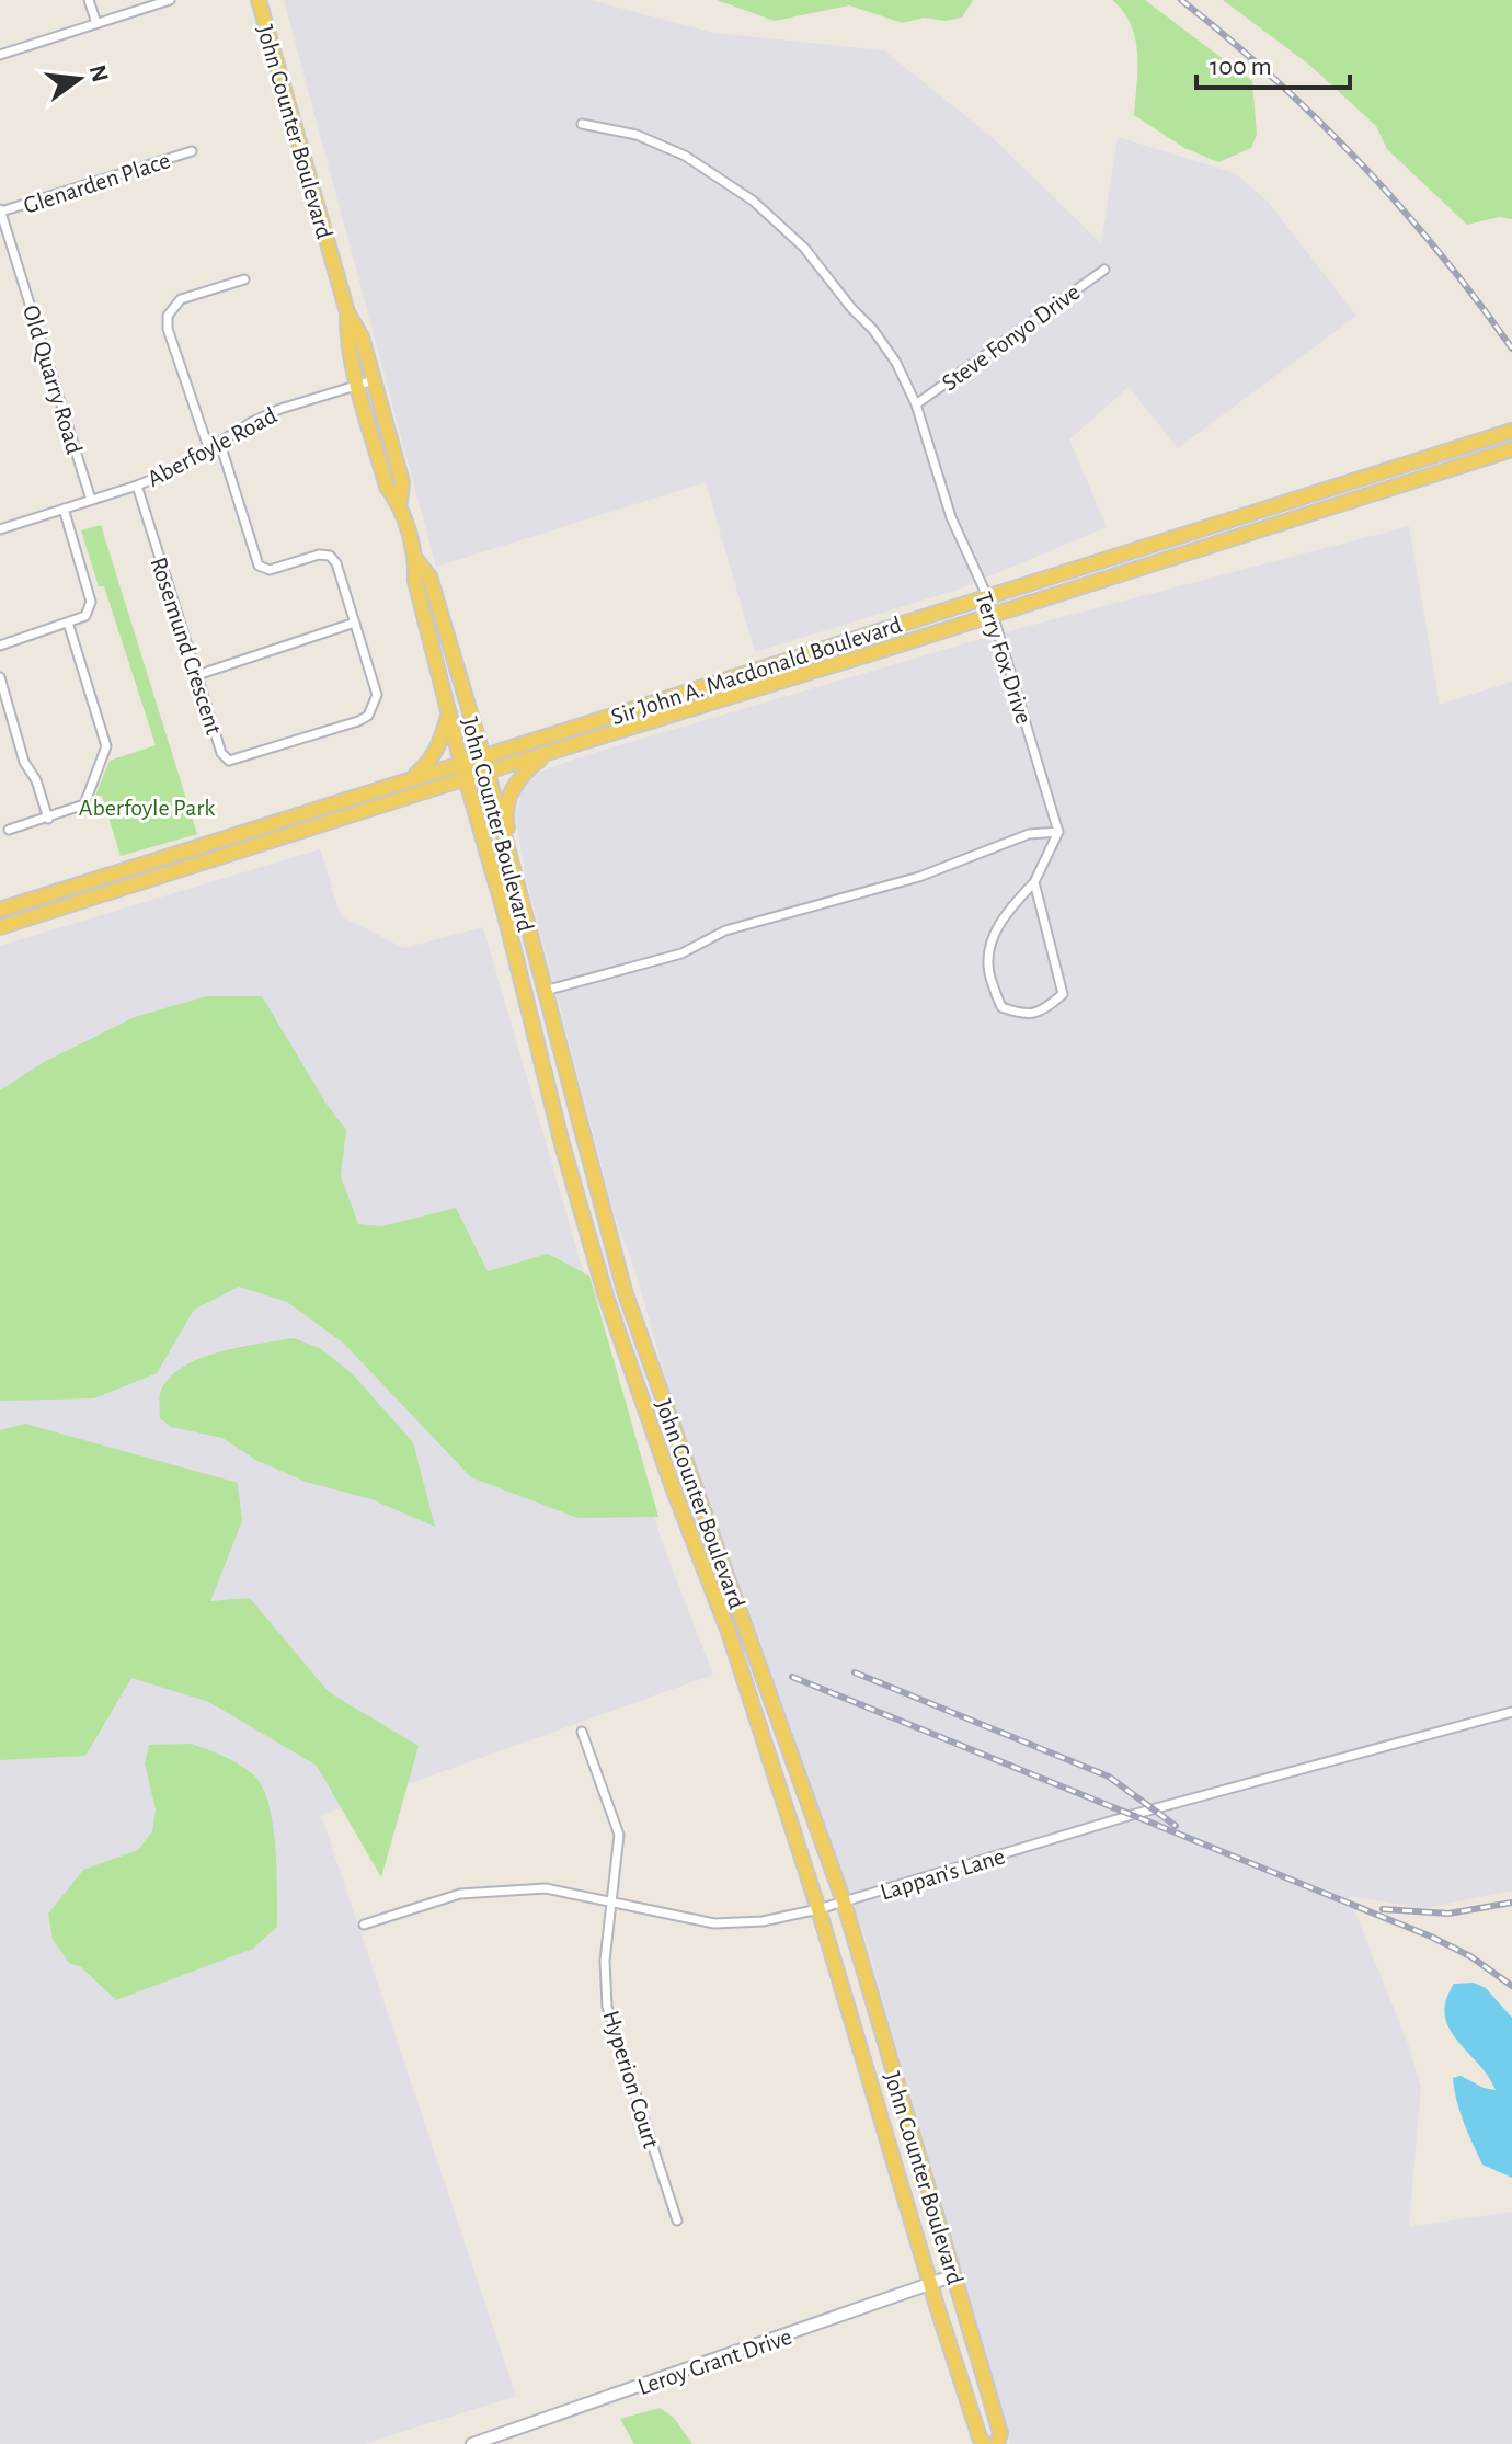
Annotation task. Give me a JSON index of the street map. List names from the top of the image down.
{
  "streets": {
    "main road": ["John Counter Boulevard", "Sir John A. Macdonald Boulevard"],
    "street": [
      "Glenarden Place",
      "Steve Fonyo Drive",
      "Old Quarry Road",
      "Aberfoyle Road",
      "Rosemund Crescent",
      "Terry Fox Drive",
      "Lappan's Lane",
      "Hyperion Court",
      "Leroy Grant Drive"
    ]
  },
  "crossings": [
    ["John Counter Boulevard", "Aberfoyle Road"],
    ["John Counter Boulevard", "Sir John A. Macdonald Boulevard"],
    ["John Counter Boulevard", "Lappan's Lane"],
    ["John Counter Boulevard", "Leroy Grant Drive"],
    ["Glenarden Place", "Old Quarry Road"],
    ["Steve Fonyo Drive", "Terry Fox Drive"],
    ["Old Quarry Road", "Aberfoyle Road"],
    ["Aberfoyle Road", "Rosemund Crescent"],
    ["Terry Fox Drive", "Sir John A. Macdonald Boulevard"],
    ["Lappan's Lane", "Hyperion Court"]
  ],
  "parks": ["Aberfoyle Park"],
  "scale_bar": "100 m",
  "north": "right"
}
